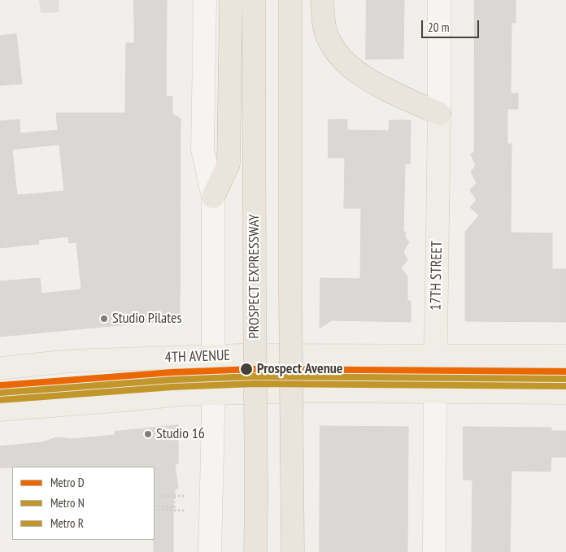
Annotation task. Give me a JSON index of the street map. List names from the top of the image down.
{
  "streets": {
    "highway": ["PROSPECT EXPRESSWAY"],
    "main road": ["17TH STREET", "4TH AVENUE"]
  },
  "crossings": [
    ["17TH STREET", "4TH AVENUE"]
  ],
  "places": ["Studio Pilates", "Prospect Avenue", "Studio 16"],
  "lines": ["metro line D", "metro line N", "metro line R"],
  "legend": ["Metro D", "Metro N", "Metro R"],
  "scale_bar": "20 m"
}
